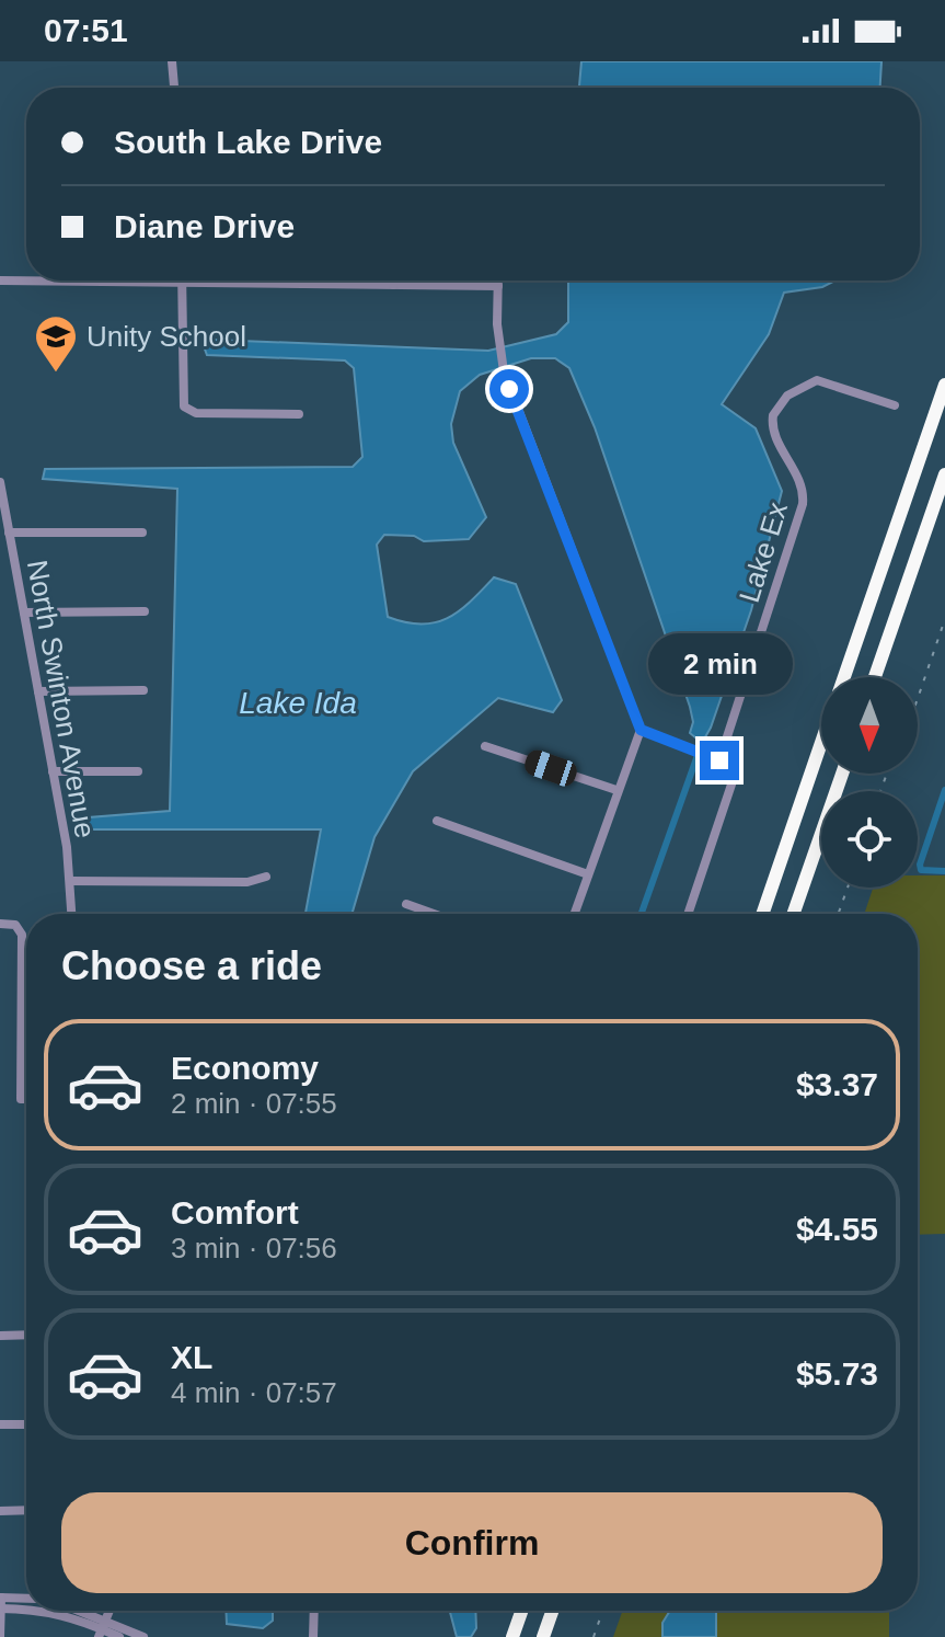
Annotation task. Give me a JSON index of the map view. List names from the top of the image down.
{
  "streets": {
    "street": ["Lake Ex", "North Swinton Avenue"]
  },
  "water": ["Lake Ida"],
  "places": {
    "school or university": ["Unity School"]
  },
  "north": "bottom",
  "page": {
    "status": "07:51",
    "banner": ["South Lake Drive", "Diane Drive"],
    "bubble": "2 min",
    "heading": "Choose a ride",
    "list": [
      {
        "name": "Economy",
        "note": "2 min · 07:55",
        "value": "$3.37"
      },
      {
        "name": "Comfort",
        "note": "3 min · 07:56",
        "value": "$4.55"
      },
      {
        "name": "XL",
        "note": "4 min · 07:57",
        "value": "$5.73"
      }
    ],
    "buttons": "Confirm"
  }
}
